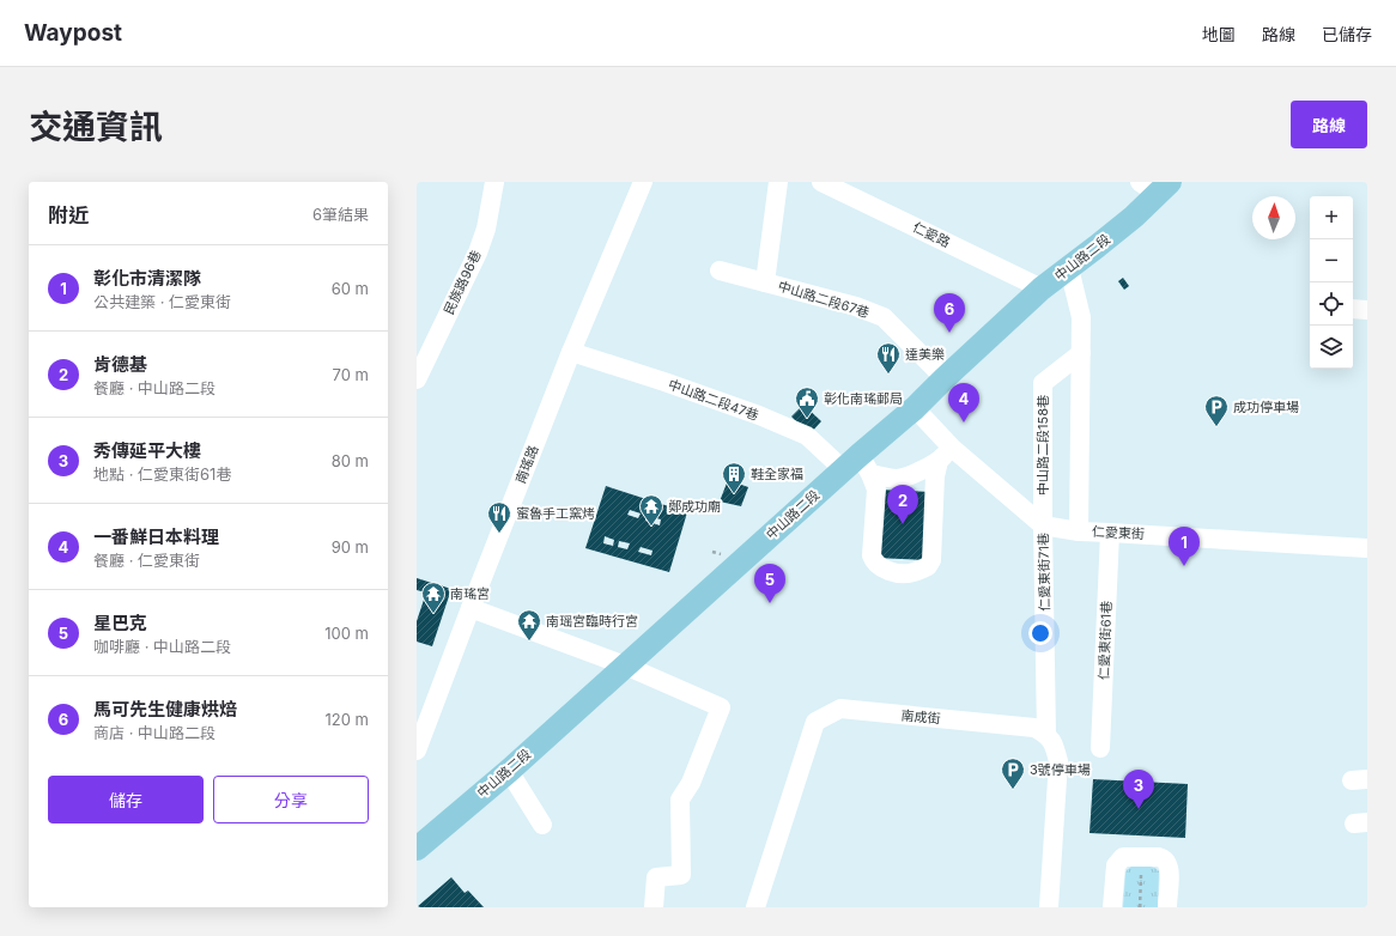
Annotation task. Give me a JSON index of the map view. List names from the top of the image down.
{
  "streets": {
    "main road": ["中山路二段"],
    "street": [
      "仁愛路",
      "民族路96巷",
      "中山路二段67巷",
      "中山路二段47巷",
      "中山路二段158巷",
      "南瑤路",
      "仁愛東街",
      "仁愛東街71巷",
      "仁愛東街61巷",
      "南成街"
    ]
  },
  "crossings": [
    ["仁愛路", "中山路二段"],
    ["中山路二段", "中山路二段67巷"],
    ["中山路二段", "中山路二段47巷"],
    ["中山路二段47巷", "南瑤路"],
    ["中山路二段158巷", "仁愛東街"],
    ["中山路二段158巷", "仁愛東街71巷"],
    ["仁愛東街", "仁愛東街71巷"],
    ["仁愛東街", "仁愛東街61巷"],
    ["仁愛東街71巷", "南成街"]
  ],
  "places": {
    "restaurant": ["達美樂", "蜜魯手工窯烤"],
    "public building": ["彰化南瑤郵局"],
    "parking": ["成功停車場", "3號停車場"],
    "building": ["鞋全家福"],
    "temple": ["鄭成功廟", "南瑤宮", "南瑶宮臨時行宮"]
  },
  "north": "top",
  "page": {
    "header": "Waypost",
    "nav": ["地圖", "路線", "已儲存"],
    "title": "交通資訊",
    "buttons": [
      "路線",
      ["儲存", "分享"]
    ],
    "heading": ["附近", "6筆結果"],
    "map_buttons": ["+", "−"],
    "list": [
      {
        "mark": "1",
        "name": "彰化市清潔隊",
        "note": "公共建築 · 仁愛東街",
        "value": "60 m"
      },
      {
        "mark": "2",
        "name": "肯德基",
        "note": "餐廳 · 中山路二段",
        "value": "70 m"
      },
      {
        "mark": "3",
        "name": "秀傳延平大樓",
        "note": "地點 · 仁愛東街61巷",
        "value": "80 m"
      },
      {
        "mark": "4",
        "name": "一番鮮日本料理",
        "note": "餐廳 · 仁愛東街",
        "value": "90 m"
      },
      {
        "mark": "5",
        "name": "星巴克",
        "note": "咖啡廳 · 中山路二段",
        "value": "100 m"
      },
      {
        "mark": "6",
        "name": "馬可先生健康烘焙",
        "note": "商店 · 中山路二段",
        "value": "120 m"
      }
    ],
    "pins": [
      "6",
      "4",
      "2",
      "1",
      "5",
      "3"
    ]
  }
}
